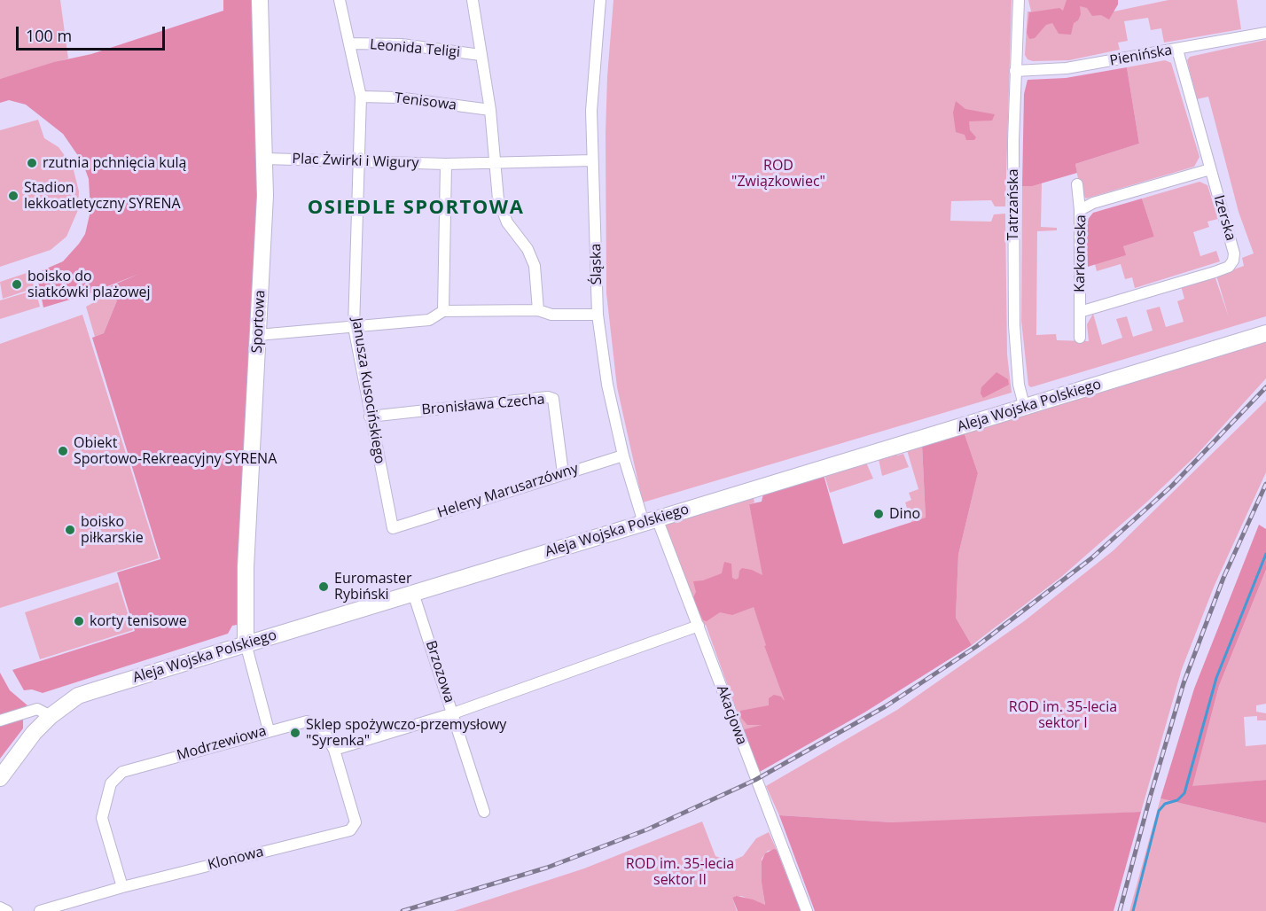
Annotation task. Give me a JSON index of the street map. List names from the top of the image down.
{
  "streets": {
    "street": [
      "Leonida Teligi",
      "Pienińska",
      "Tenisowa",
      "Plac Żwirki i Wigury",
      "Tatrzańska",
      "Izerska",
      "Karkonoska",
      "Śląska",
      "Sportowa",
      "Janusza Kusocińskiego",
      "Bronisława Czecha",
      "Aleja Wojska Polskiego",
      "Heleny Marusarzówny",
      "Brzozowa",
      "Akacjowa",
      "Modrzewiowa",
      "Klonowa"
    ]
  },
  "crossings": [
    ["Leonida Teligi", "Janusza Kusocińskiego"],
    ["Pienińska", "Tatrzańska"],
    ["Pienińska", "Izerska"],
    ["Tenisowa", "Janusza Kusocińskiego"],
    ["Plac Żwirki i Wigury", "Śląska"],
    ["Plac Żwirki i Wigury", "Sportowa"],
    ["Plac Żwirki i Wigury", "Janusza Kusocińskiego"],
    ["Tatrzańska", "Aleja Wojska Polskiego"],
    ["Izerska", "Karkonoska"],
    ["Śląska", "Aleja Wojska Polskiego"],
    ["Śląska", "Heleny Marusarzówny"],
    ["Śląska", "Akacjowa"],
    ["Sportowa", "Aleja Wojska Polskiego"],
    ["Janusza Kusocińskiego", "Bronisława Czecha"],
    ["Janusza Kusocińskiego", "Heleny Marusarzówny"],
    ["Bronisława Czecha", "Heleny Marusarzówny"],
    ["Aleja Wojska Polskiego", "Brzozowa"],
    ["Aleja Wojska Polskiego", "Akacjowa"],
    ["Modrzewiowa", "Klonowa"]
  ],
  "districts": ["OSIEDLE SPORTOWA"],
  "parks": ["ROD \"Związkowiec\"", "ROD im. 35-lecia sektor I", "ROD im. 35-lecia sektor II"],
  "places": [
    "rzutnia pchnięcia kulą",
    "Stadion lekkoatletyczny SYRENA",
    "boisko do siatkówki plażowej",
    "Obiekt Sportowo-Rekreacyjny SYRENA",
    "Dino",
    "boisko piłkarskie",
    "Euromaster Rybiński",
    "korty tenisowe",
    "Sklep spożywczo-przemysłowy \"Syrenka\""
  ],
  "scale_bar": "100 m"
}
